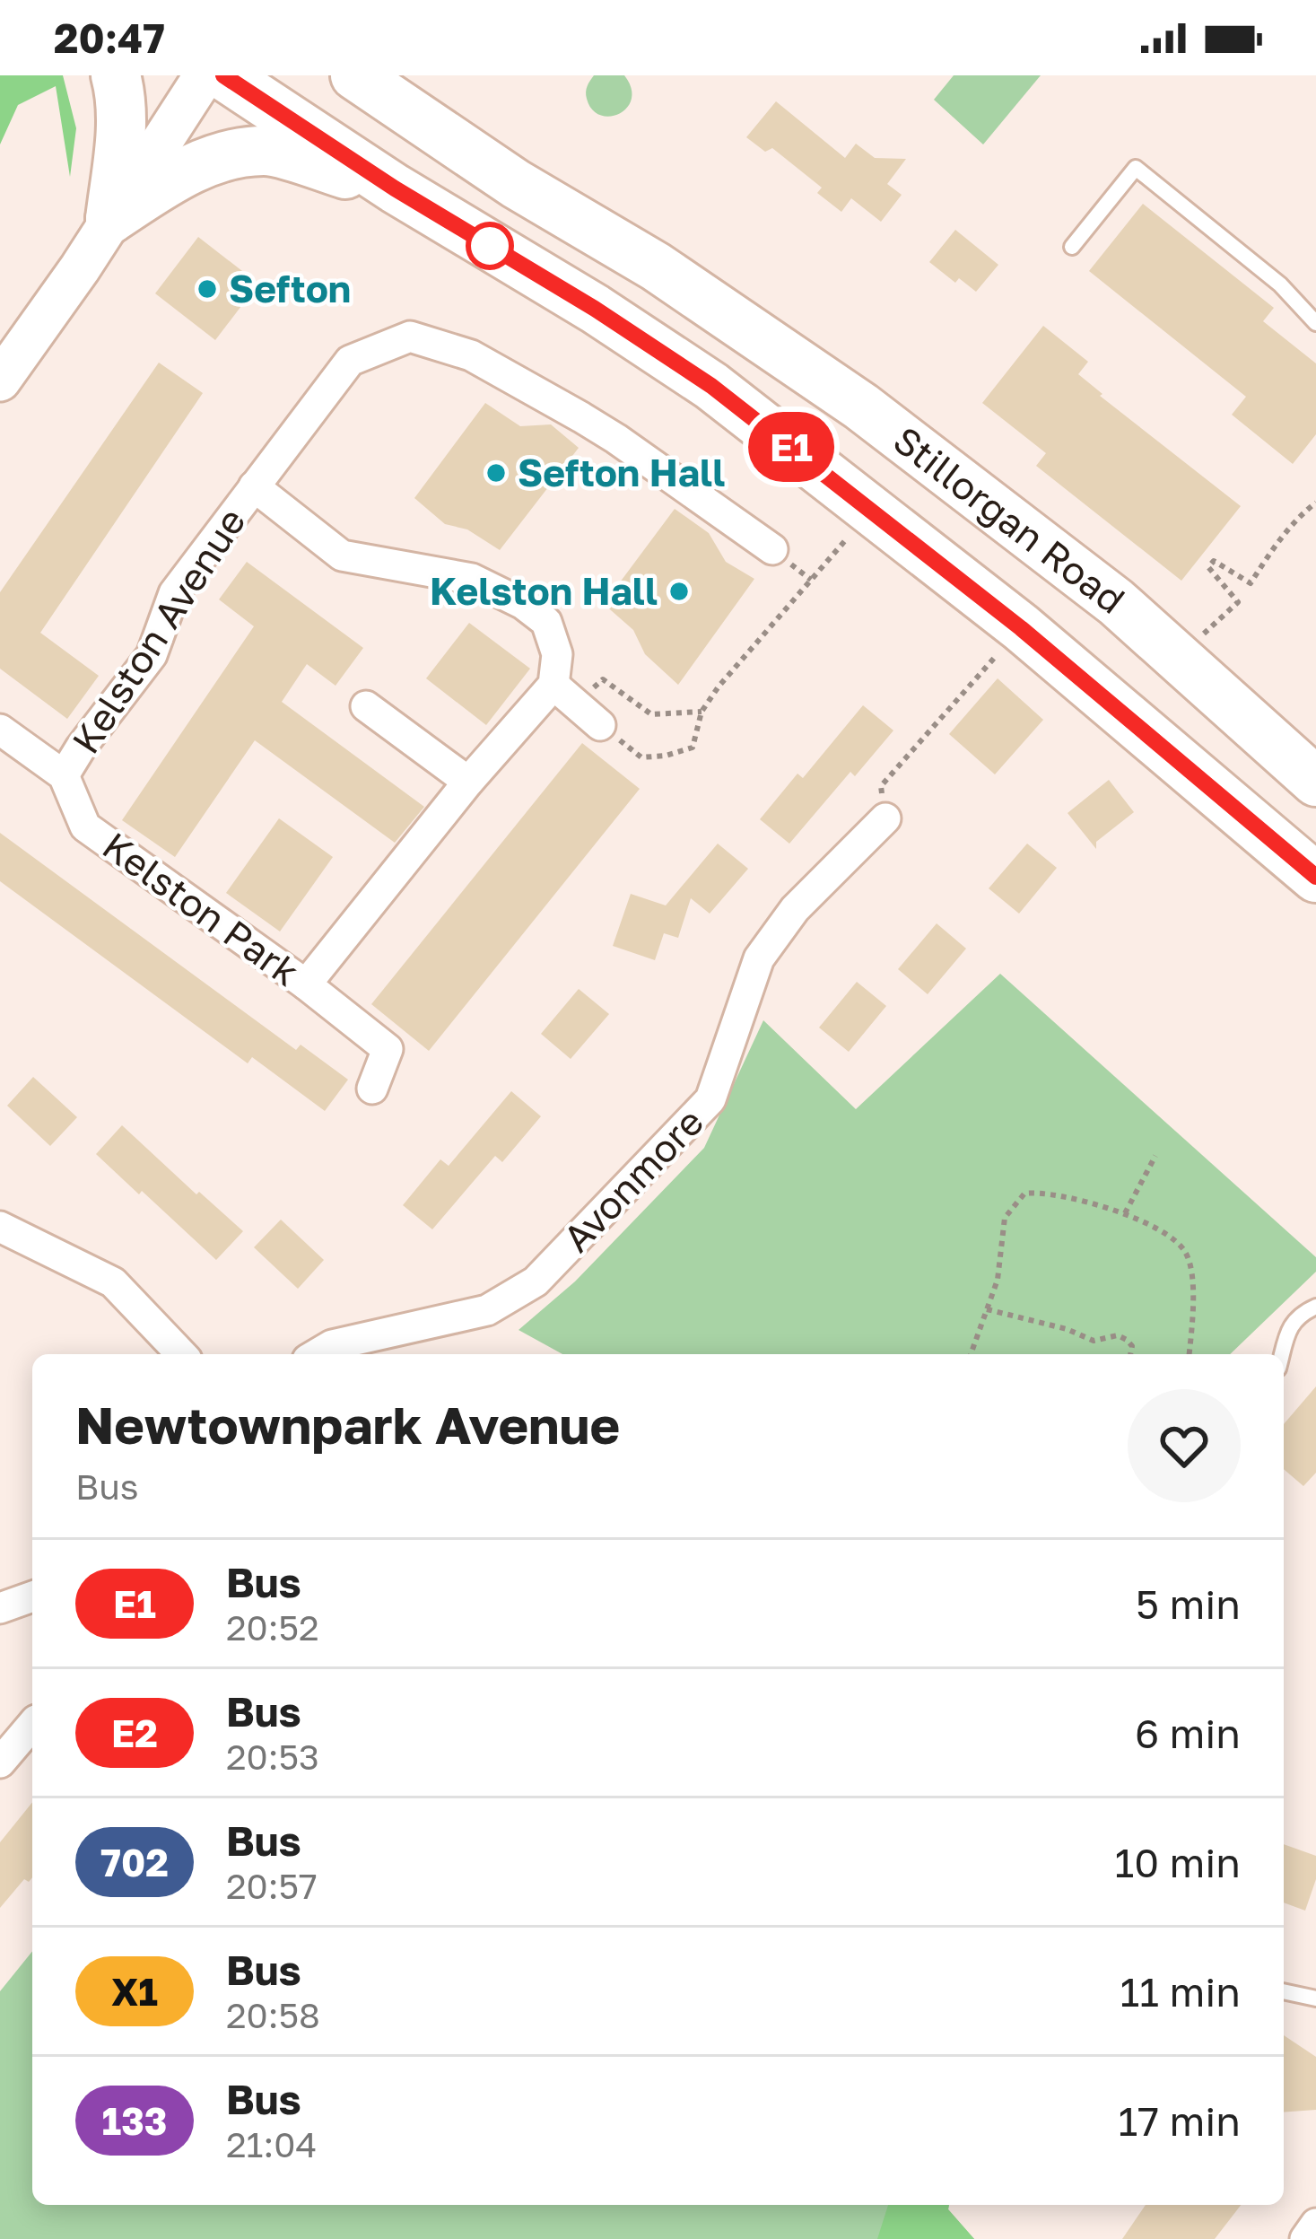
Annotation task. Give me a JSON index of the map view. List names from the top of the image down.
{
  "streets": {
    "highway": ["Stillorgan Road"],
    "street": ["Kelston Avenue", "Kelston Park", "Avonmore"]
  },
  "crossings": [
    ["Kelston Avenue", "Kelston Park"]
  ],
  "places": ["Sefton", "Sefton Hall", "Kelston Hall"],
  "lines": ["bus line E1"],
  "page": {
    "status": "20:47",
    "on_map": "E1",
    "heading": ["Newtownpark Avenue", "Bus"],
    "list": [
      {
        "mark": "E1",
        "name": "Bus",
        "note": "20:52",
        "value": "5 min"
      },
      {
        "mark": "E2",
        "name": "Bus",
        "note": "20:53",
        "value": "6 min"
      },
      {
        "mark": "702",
        "name": "Bus",
        "note": "20:57",
        "value": "10 min"
      },
      {
        "mark": "X1",
        "name": "Bus",
        "note": "20:58",
        "value": "11 min"
      },
      {
        "mark": "133",
        "name": "Bus",
        "note": "21:04",
        "value": "17 min"
      }
    ]
  }
}
